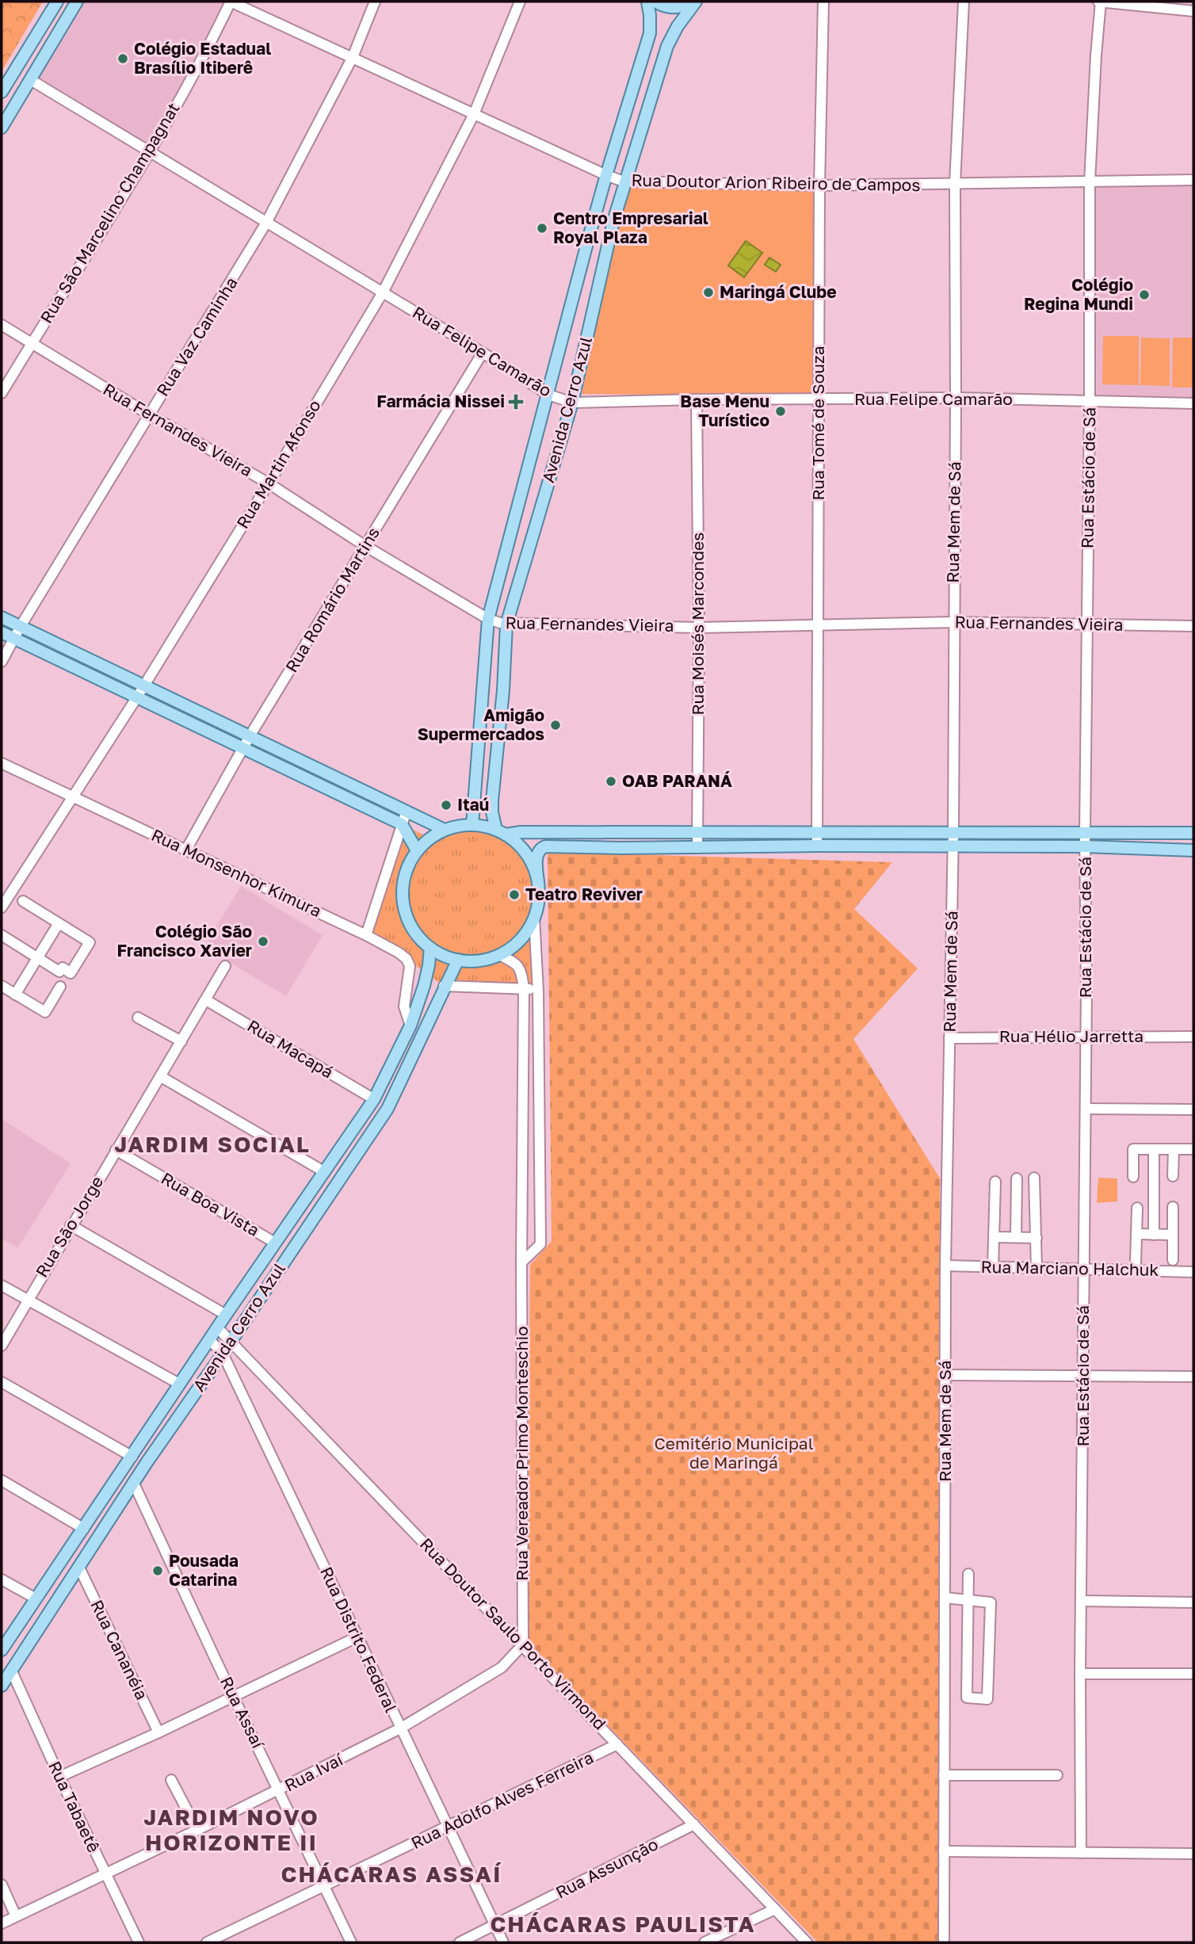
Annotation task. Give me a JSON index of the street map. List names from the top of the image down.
{
  "streets": {
    "main road": ["Avenida Cerro Azul"],
    "street": [
      "Rua Doutor Arion Ribeiro de Campos",
      "Rua São Marcelino Champagnat",
      "Rua Vaz Caminha",
      "Rua Felipe Camarão",
      "Rua Tomé de Souza",
      "Rua Fernandes Vieira",
      "Rua Martin Afonso",
      "Rua Estácio de Sá",
      "Rua Mem de Sá",
      "Rua Romário Martins",
      "Rua Moisés Marcondes",
      "Rua Monsenhor Kimura",
      "Rua Hélio Jarretta",
      "Rua Macapá",
      "Rua Boa Vista",
      "Rua São Jorge",
      "Rua Marciano Halchuk",
      "Rua Vereador Primo Monteschio",
      "Rua Doutor Saulo Porto Virmond",
      "Rua Distrito Federal",
      "Rua Cananéia",
      "Rua Assaí",
      "Rua Ivaí",
      "Rua Adolfo Alves Ferreira",
      "Rua Tabaetê",
      "Rua Assunção"
    ]
  },
  "crossings": [
    ["Rua Doutor Arion Ribeiro de Campos", "Rua São Marcelino Champagnat"],
    ["Rua Doutor Arion Ribeiro de Campos", "Rua Vaz Caminha"],
    ["Rua Doutor Arion Ribeiro de Campos", "Avenida Cerro Azul"],
    ["Rua Doutor Arion Ribeiro de Campos", "Rua Tomé de Souza"],
    ["Rua Doutor Arion Ribeiro de Campos", "Rua Martin Afonso"],
    ["Rua Doutor Arion Ribeiro de Campos", "Rua Estácio de Sá"],
    ["Rua Doutor Arion Ribeiro de Campos", "Rua Mem de Sá"],
    ["Rua São Marcelino Champagnat", "Rua Felipe Camarão"],
    ["Rua São Marcelino Champagnat", "Rua Fernandes Vieira"],
    ["Rua Vaz Caminha", "Rua Felipe Camarão"],
    ["Rua Vaz Caminha", "Rua Fernandes Vieira"],
    ["Rua Felipe Camarão", "Avenida Cerro Azul"],
    ["Rua Felipe Camarão", "Rua Tomé de Souza"],
    ["Rua Felipe Camarão", "Rua Martin Afonso"],
    ["Rua Felipe Camarão", "Rua Estácio de Sá"],
    ["Rua Felipe Camarão", "Rua Mem de Sá"],
    ["Rua Felipe Camarão", "Rua Romário Martins"],
    ["Rua Felipe Camarão", "Rua Moisés Marcondes"],
    ["Avenida Cerro Azul", "Rua Fernandes Vieira"],
    ["Avenida Cerro Azul", "Rua Monsenhor Kimura"],
    ["Avenida Cerro Azul", "Rua Macapá"],
    ["Avenida Cerro Azul", "Rua Boa Vista"],
    ["Avenida Cerro Azul", "Rua Vereador Primo Monteschio"],
    ["Avenida Cerro Azul", "Rua Doutor Saulo Porto Virmond"],
    ["Avenida Cerro Azul", "Rua Distrito Federal"],
    ["Avenida Cerro Azul", "Rua Cananéia"],
    ["Avenida Cerro Azul", "Rua Assaí"],
    ["Avenida Cerro Azul", "Rua Tabaetê"],
    ["Rua Tomé de Souza", "Rua Fernandes Vieira"],
    ["Rua Fernandes Vieira", "Rua Martin Afonso"],
    ["Rua Fernandes Vieira", "Rua Estácio de Sá"],
    ["Rua Fernandes Vieira", "Rua Mem de Sá"],
    ["Rua Fernandes Vieira", "Rua Romário Martins"],
    ["Rua Fernandes Vieira", "Rua Moisés Marcondes"],
    ["Rua Martin Afonso", "Rua Monsenhor Kimura"],
    ["Rua Estácio de Sá", "Rua Hélio Jarretta"],
    ["Rua Estácio de Sá", "Rua Marciano Halchuk"],
    ["Rua Mem de Sá", "Rua Hélio Jarretta"],
    ["Rua Mem de Sá", "Rua Marciano Halchuk"],
    ["Rua Romário Martins", "Rua Monsenhor Kimura"],
    ["Rua Macapá", "Rua São Jorge"],
    ["Rua Boa Vista", "Rua São Jorge"],
    ["Rua Vereador Primo Monteschio", "Rua Doutor Saulo Porto Virmond"],
    ["Rua Vereador Primo Monteschio", "Rua Ivaí"],
    ["Rua Doutor Saulo Porto Virmond", "Rua Ivaí"],
    ["Rua Doutor Saulo Porto Virmond", "Rua Adolfo Alves Ferreira"],
    ["Rua Doutor Saulo Porto Virmond", "Rua Assunção"],
    ["Rua Distrito Federal", "Rua Ivaí"],
    ["Rua Distrito Federal", "Rua Adolfo Alves Ferreira"],
    ["Rua Distrito Federal", "Rua Assunção"],
    ["Rua Assaí", "Rua Ivaí"],
    ["Rua Assaí", "Rua Adolfo Alves Ferreira"],
    ["Rua Ivaí", "Rua Tabaetê"]
  ],
  "districts": [
    "JARDIM SOCIAL",
    "JARDIM NOVO HORIZONTE II",
    "CHÁCARAS ASSAÍ",
    "CHÁCARAS PAULISTA"
  ],
  "parks": ["Cemitério Municipal de Maringá"],
  "places": {
    "other": [
      "Colégio Estadual Brasílio Itiberê",
      "Centro Empresarial Royal Plaza",
      "Maringá Clube",
      "Colégio Regina Mundi",
      "Base Menu Turístico",
      "Amigão Supermercados",
      "OAB PARANÁ",
      "Itaú",
      "Teatro Reviver",
      "Colégio São Francisco Xavier",
      "Pousada Catarina"
    ],
    "health": ["Farmácia Nissei"]
  }
}
